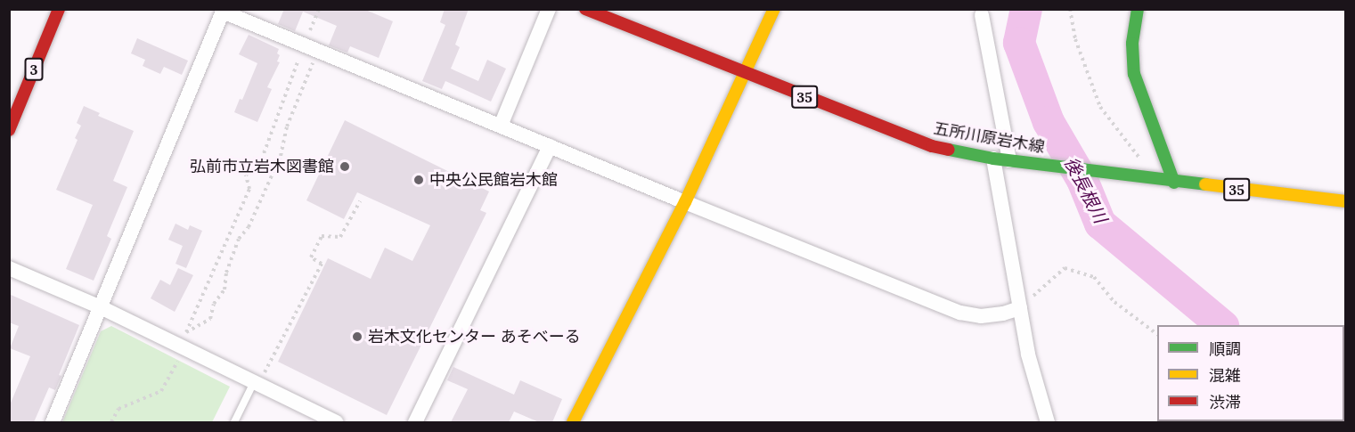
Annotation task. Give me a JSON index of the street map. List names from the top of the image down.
{
  "streets": {
    "main road": ["3", "35", "五所川原岩木線"]
  },
  "water": ["後長根川"],
  "places": ["弘前市立岩木図書館", "中央公民館岩木館", "岩木文化センター あそべーる"],
  "legend": ["順調", "混雑", "渋滞"]
}
